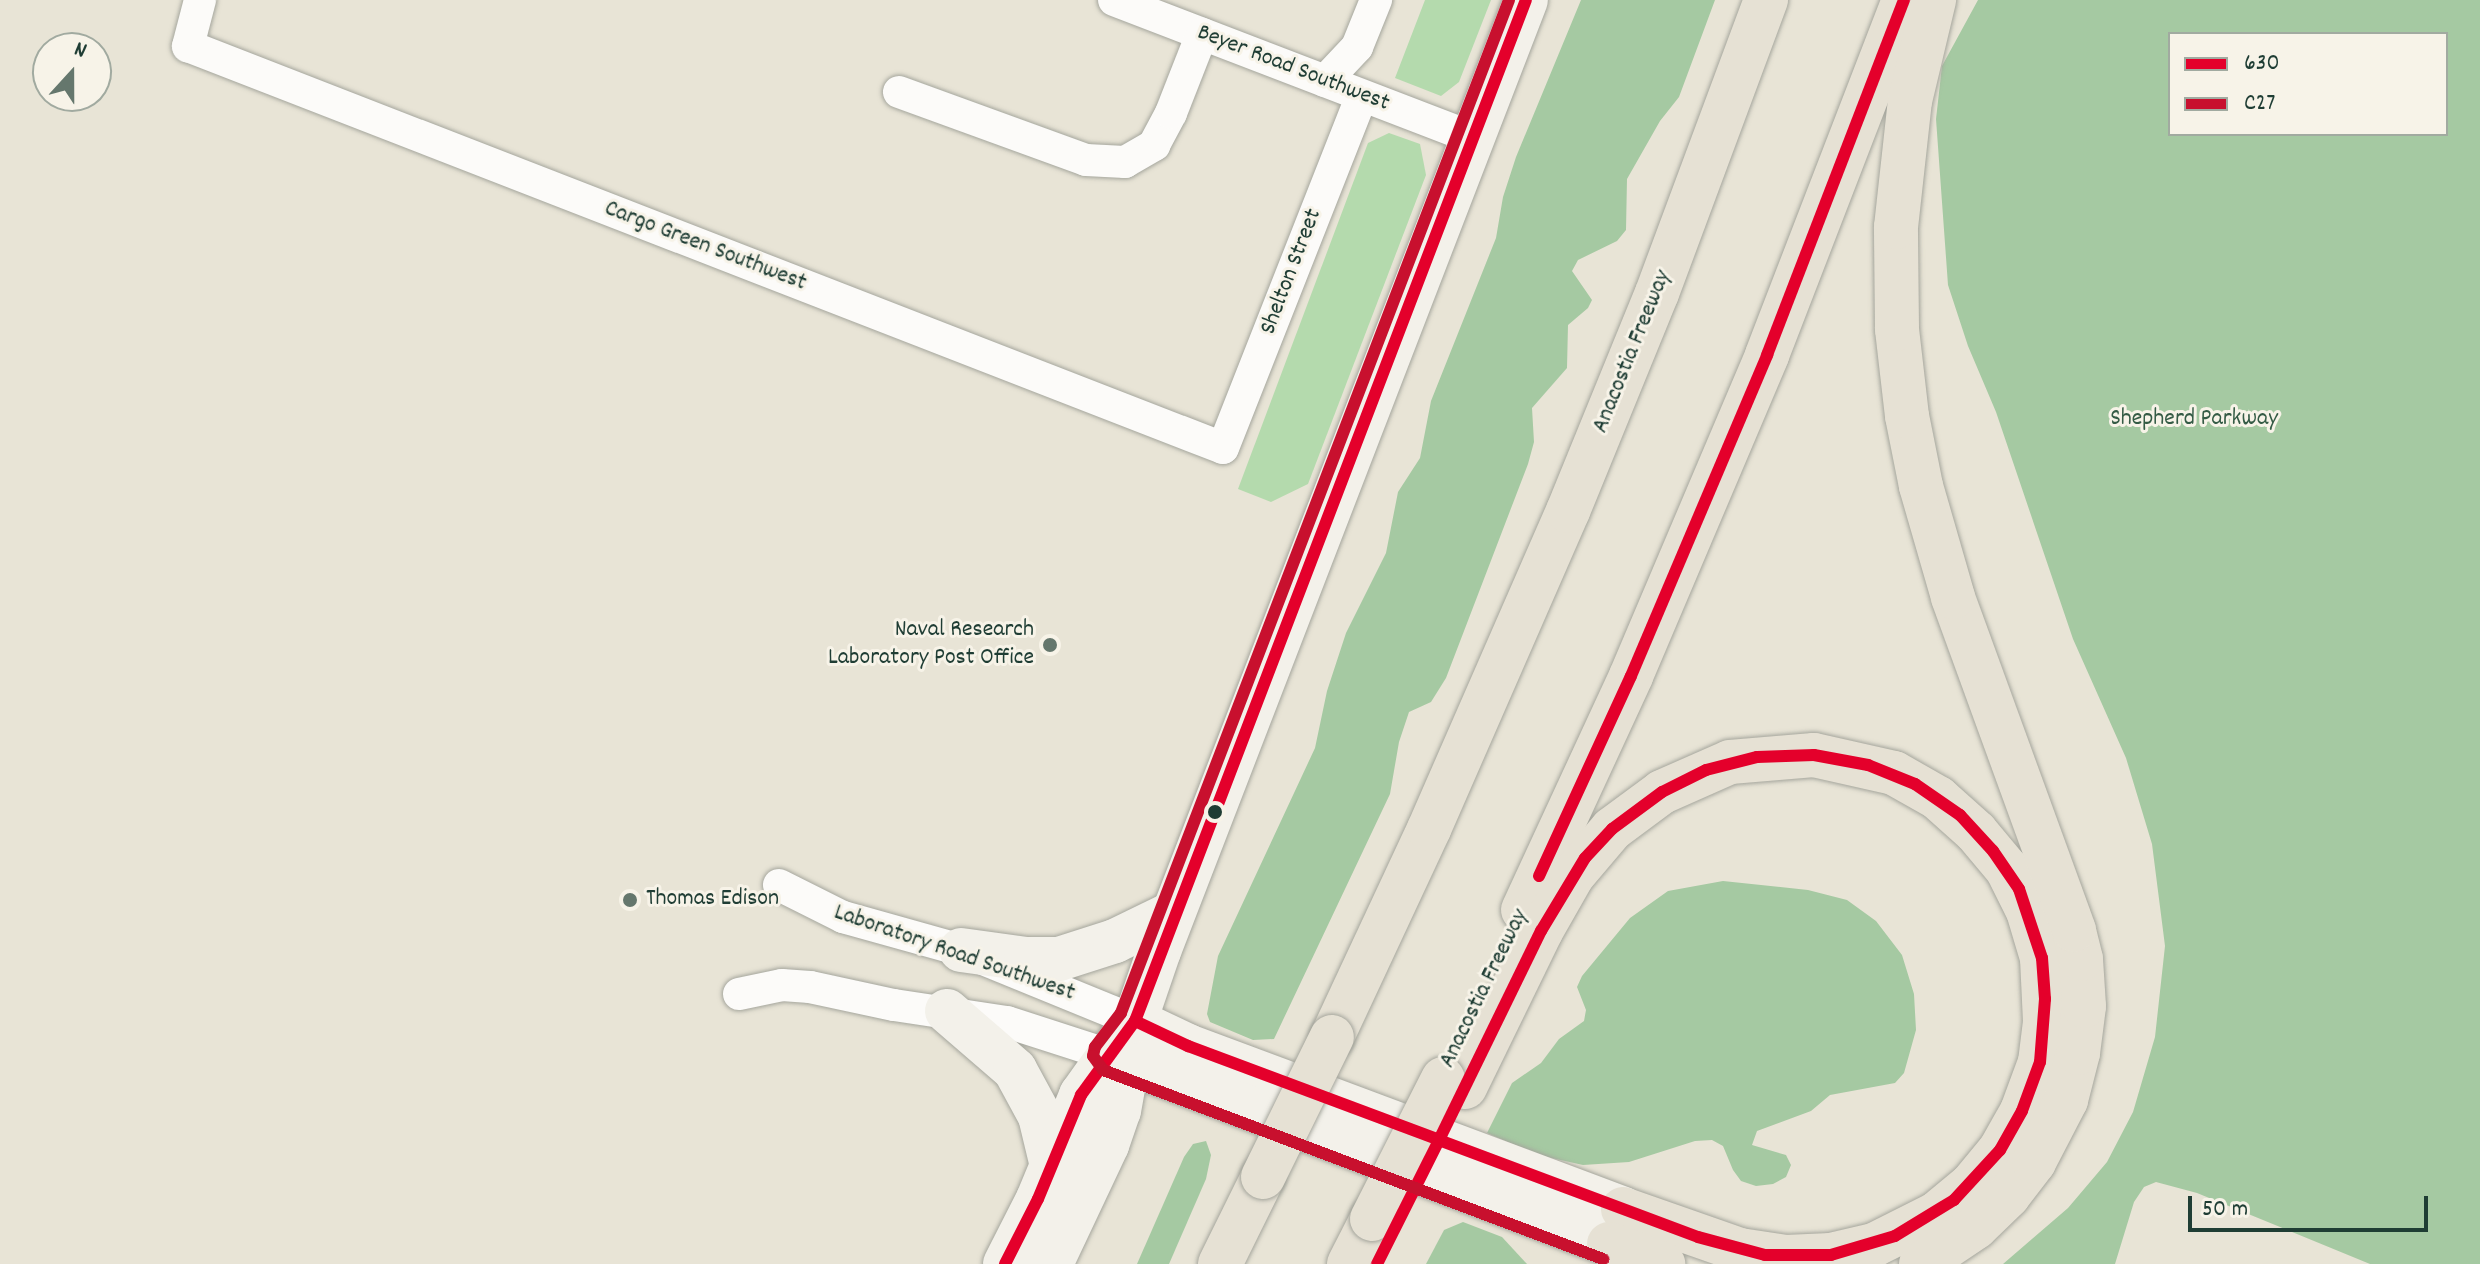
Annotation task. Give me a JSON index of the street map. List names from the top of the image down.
{
  "streets": {
    "highway": ["Anacostia Freeway"],
    "street": [
      "Beyer Road Southwest",
      "Cargo Green Southwest",
      "Shelton Street",
      "Laboratory Road Southwest"
    ]
  },
  "crossings": [
    ["Beyer Road Southwest", "Shelton Street"],
    ["Cargo Green Southwest", "Shelton Street"]
  ],
  "parks": ["Shepherd Parkway"],
  "places": ["Naval Research Laboratory Post Office", "Thomas Edison"],
  "lines": ["transit line 630", "transit line C27"],
  "legend": ["630", "C27"],
  "scale_bar": "50 m",
  "north": "top"
}
